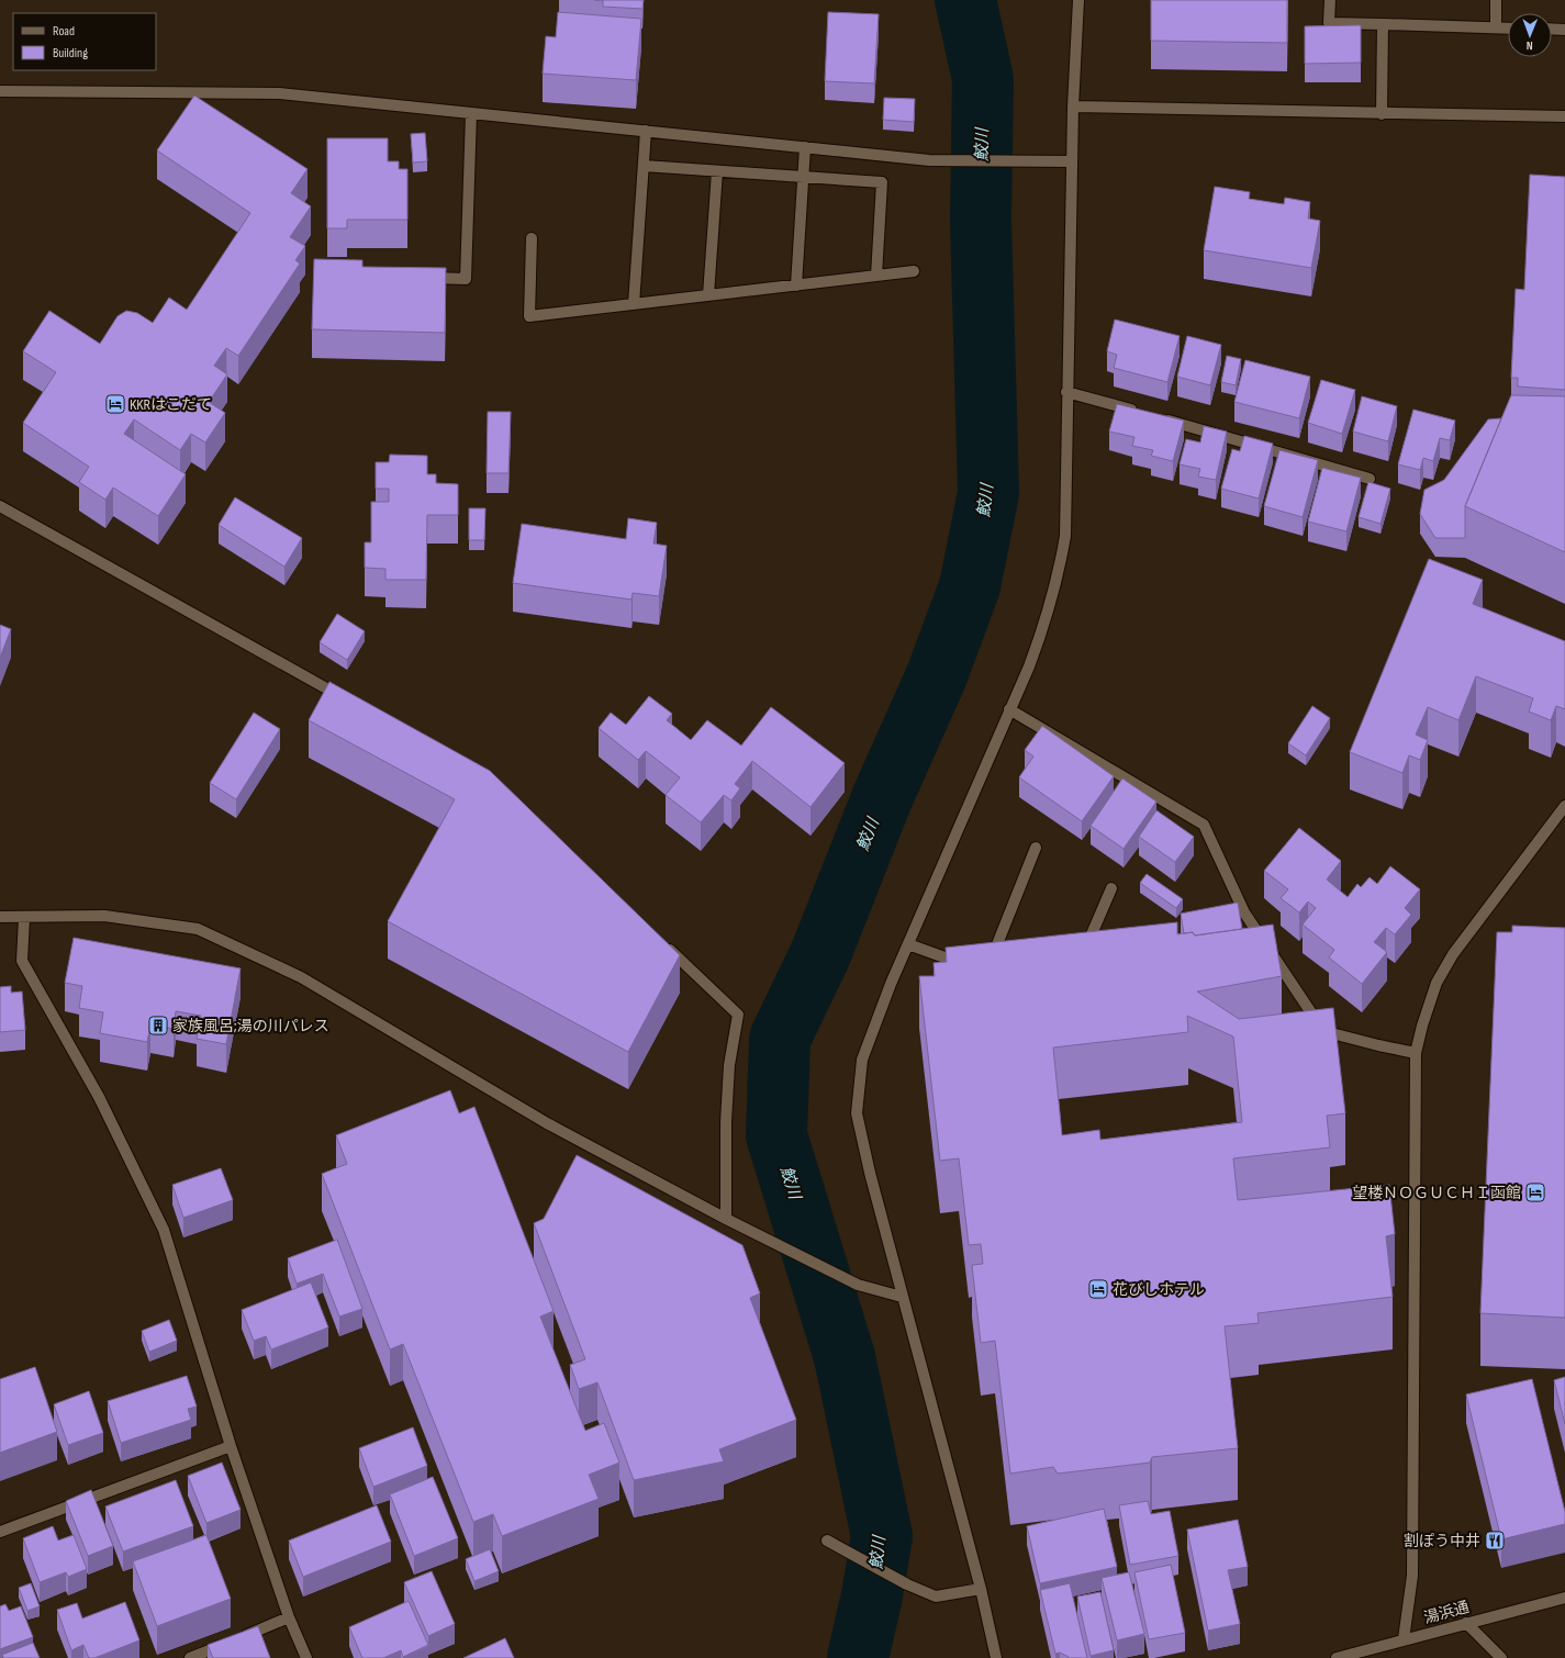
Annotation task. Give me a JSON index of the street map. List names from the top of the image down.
{
  "streets": {
    "street": ["湯浜通"]
  },
  "water": ["鮫川"],
  "places": {
    "hotel": ["KKRはこだて", "望楼ＮＯＧＵＣＨＩ函館", "花びしホテル"],
    "building": ["家族風呂;湯の川パレス"],
    "restaurant": ["割ぽう中井"]
  },
  "legend": ["Road", "Building"],
  "north": "bottom"
}
